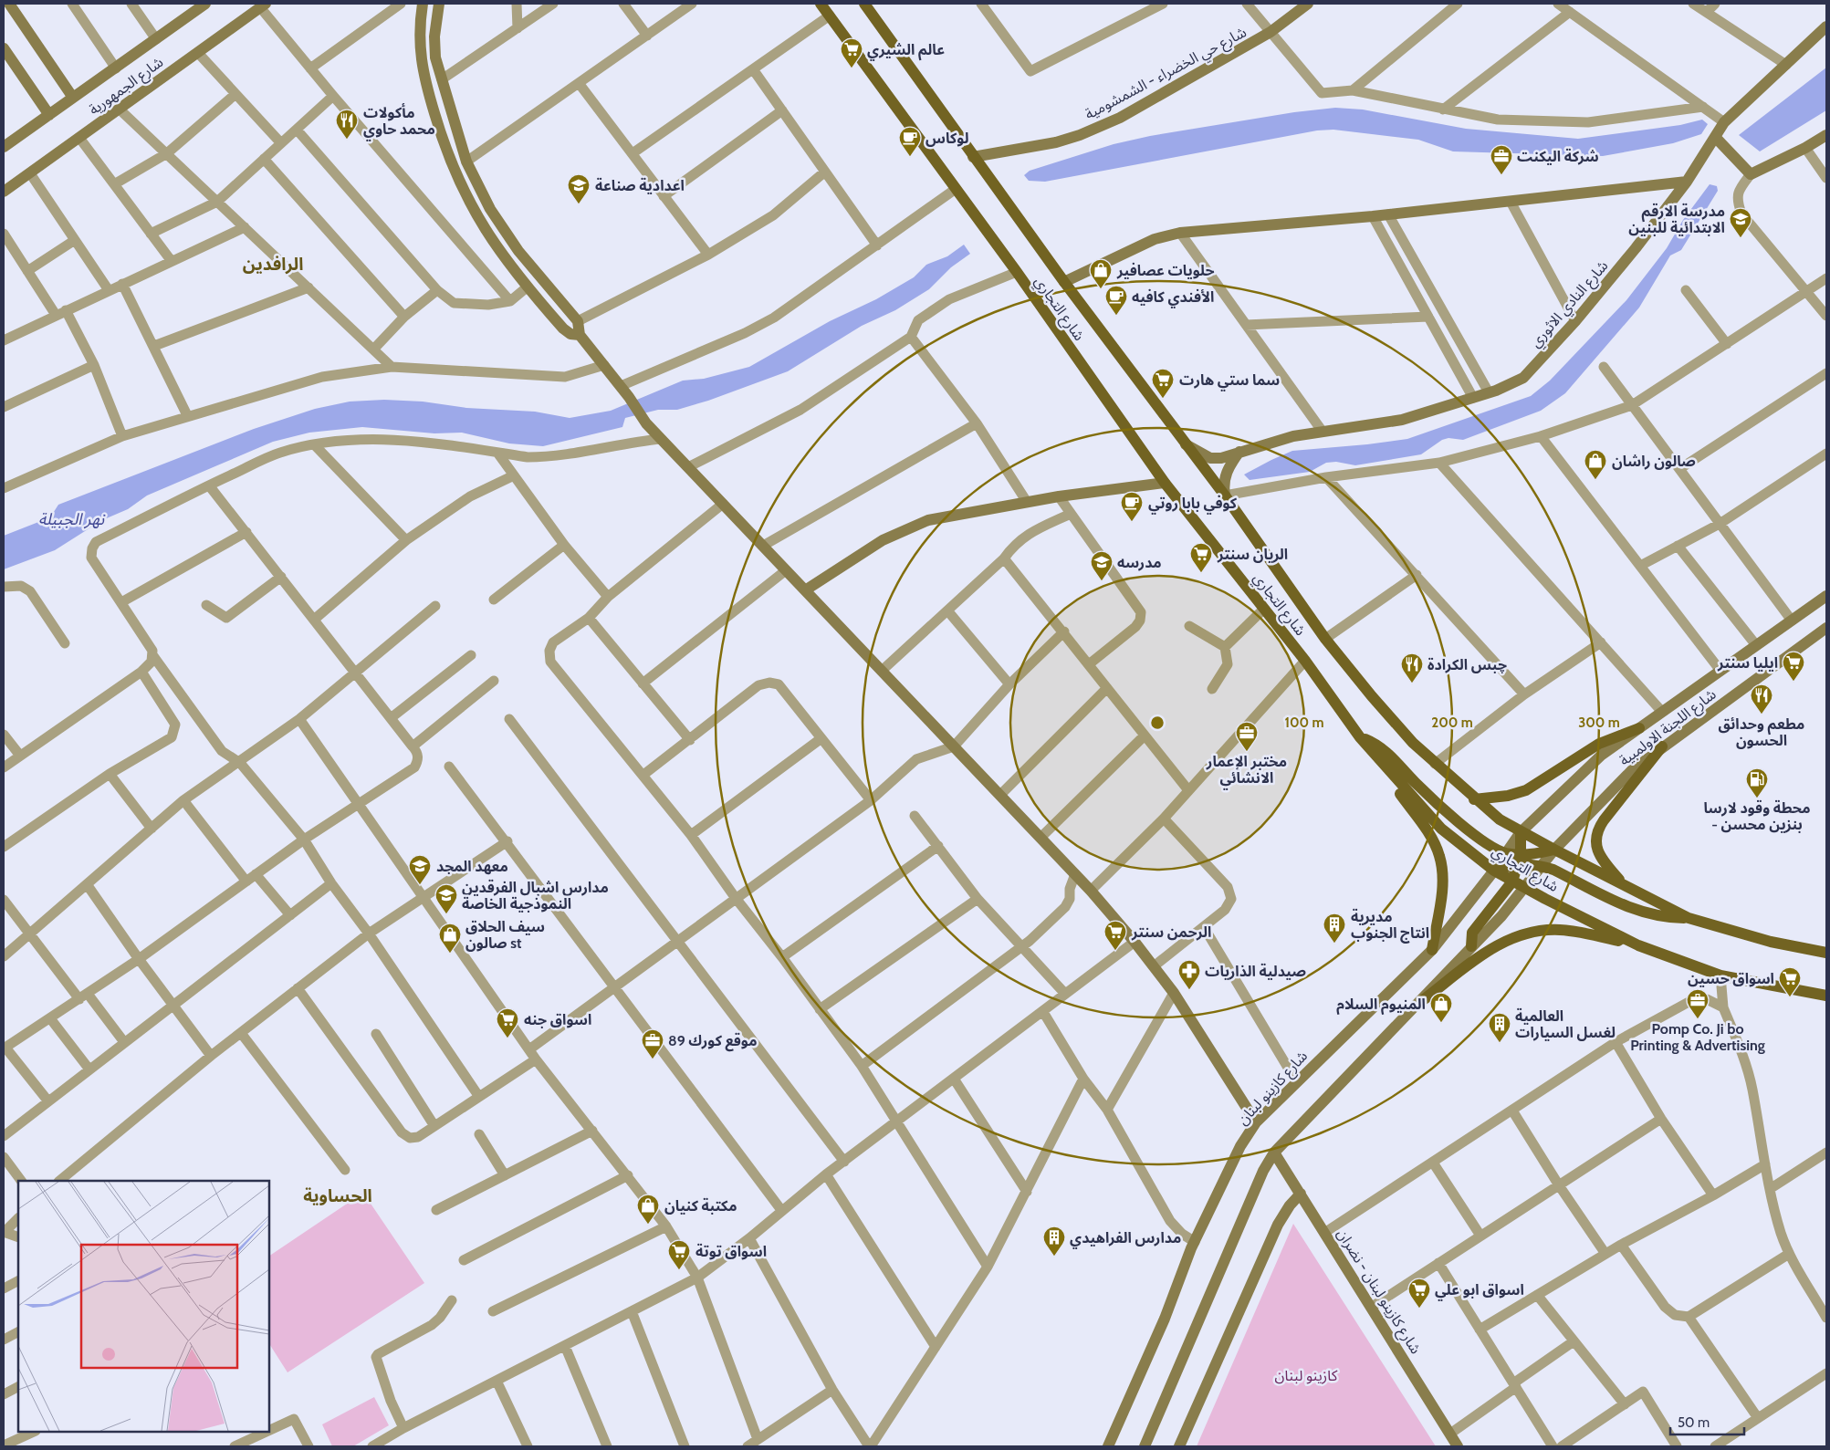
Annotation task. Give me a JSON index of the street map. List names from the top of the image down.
{
  "streets": {
    "main road": ["شارع التجاري"],
    "street": [
      "شارع حي الخضراء - الشمشومية",
      "شارع الجمهورية",
      "شارع النادي الاثوري",
      "شارع اللجنة الاولمبية",
      "شارع كازينو لبنان",
      "شارع كازينو لبنان - نضران"
    ]
  },
  "crossings": [
    ["شارع حي الخضراء - الشمشومية", "شارع التجاري"],
    ["شارع النادي الاثوري", "شارع التجاري"],
    ["شارع التجاري", "شارع اللجنة الاولمبية"],
    ["شارع التجاري", "شارع كازينو لبنان"],
    ["شارع اللجنة الاولمبية", "شارع كازينو لبنان"]
  ],
  "districts": ["الرافدين", "الحساوية"],
  "water": ["نهر الجبيلة"],
  "parks": ["كازينو لبنان"],
  "places": {
    "supermarket": [
      "عالم الشيري",
      "سما ستي هارت",
      "الريان سنتر",
      "ايليا سنتر",
      "الرحمن سنتر",
      "اسواق حسين",
      "اسواق جنه",
      "اسواق توتة",
      "اسواق ابو علي"
    ],
    "restaurant": ["مأكولات محمد حاوي", "چبس الكرادة", "مطعم وحدائق الحسون"],
    "cafe": ["لوكاس", "الأفندي كافيه", "كوفي بابا روتي"],
    "office": [
      "شركة اليكنت",
      "مختبر الإعمار الانشائي",
      "Pomp Co. Ji bo Printing & Advertising",
      "موقع كورك 89"
    ],
    "school or university": [
      "اعدادية صناعة",
      "مدرسة الارقم الابتدائية للبنين",
      "مدرسه",
      "معهد المجد",
      "مدارس اشبال الفرقدين النموذجية الخاصة"
    ],
    "shop": [
      "حلويات عصافير",
      "صالون راشان",
      "سيف الحلاق صالون st",
      "المنيوم السلام",
      "مكتبة كنيان"
    ],
    "fuel station": ["محطة وقود لارسا - بنزين محسن"],
    "building": ["مديرية انتاج الجنوب", "العالمية لغسل السيارات", "مدارس الفراهيدي"],
    "pharmacy": ["صيدلية الذاريات"]
  },
  "scale_bar": "50 m",
  "rings": ["100 m", "200 m", "300 m"]
}
